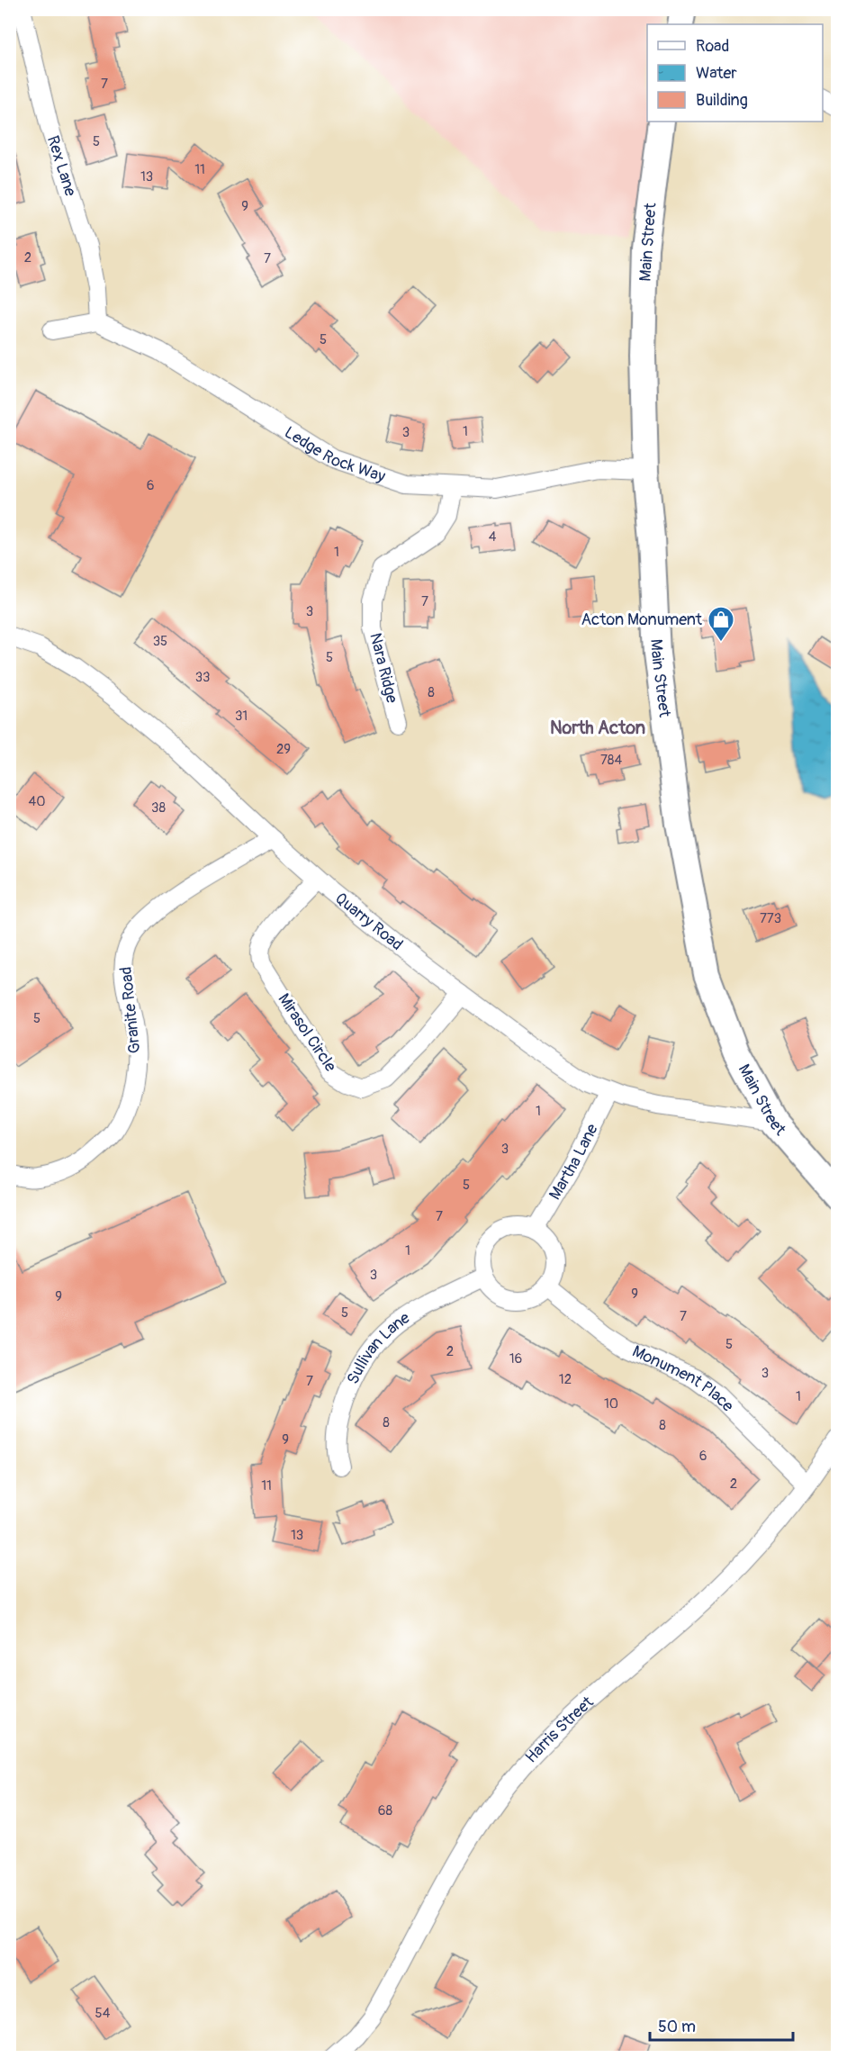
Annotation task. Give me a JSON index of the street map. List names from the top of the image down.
{
  "streets": {
    "main road": ["Main Street"],
    "street": [
      "Rex Lane",
      "Ledge Rock Way",
      "Nara Ridge",
      "Quarry Road",
      "Granite Road",
      "Mirasol Circle",
      "Martha Lane",
      "Sullivan Lane",
      "Monument Place",
      "Harris Street"
    ]
  },
  "crossings": [
    ["Rex Lane", "Ledge Rock Way"],
    ["Main Street", "Ledge Rock Way"],
    ["Main Street", "Quarry Road"],
    ["Ledge Rock Way", "Nara Ridge"],
    ["Quarry Road", "Granite Road"],
    ["Quarry Road", "Mirasol Circle"],
    ["Quarry Road", "Martha Lane"],
    ["Martha Lane", "Sullivan Lane"],
    ["Martha Lane", "Monument Place"],
    ["Sullivan Lane", "Monument Place"],
    ["Monument Place", "Harris Street"]
  ],
  "districts": ["North Acton"],
  "places": {
    "shop": ["Acton Monument"]
  },
  "house_numbers": [
    "7",
    "5",
    "11",
    "13",
    "9",
    "2",
    "7",
    "5",
    "1",
    "3",
    "6",
    "4",
    "1",
    "7",
    "3",
    "35",
    "5",
    "33",
    "8",
    "31",
    "29",
    "784",
    "40",
    "38",
    "773",
    "5",
    "1",
    "3",
    "5",
    "7",
    "1",
    "3",
    "9",
    "9",
    "5",
    "7",
    "5",
    "2",
    "16",
    "3",
    "12",
    "7",
    "1",
    "10",
    "8",
    "8",
    "9",
    "6",
    "2",
    "11",
    "13",
    "68",
    "54"
  ],
  "legend": ["Road", "Water", "Building"],
  "scale_bar": "50 m"
}
